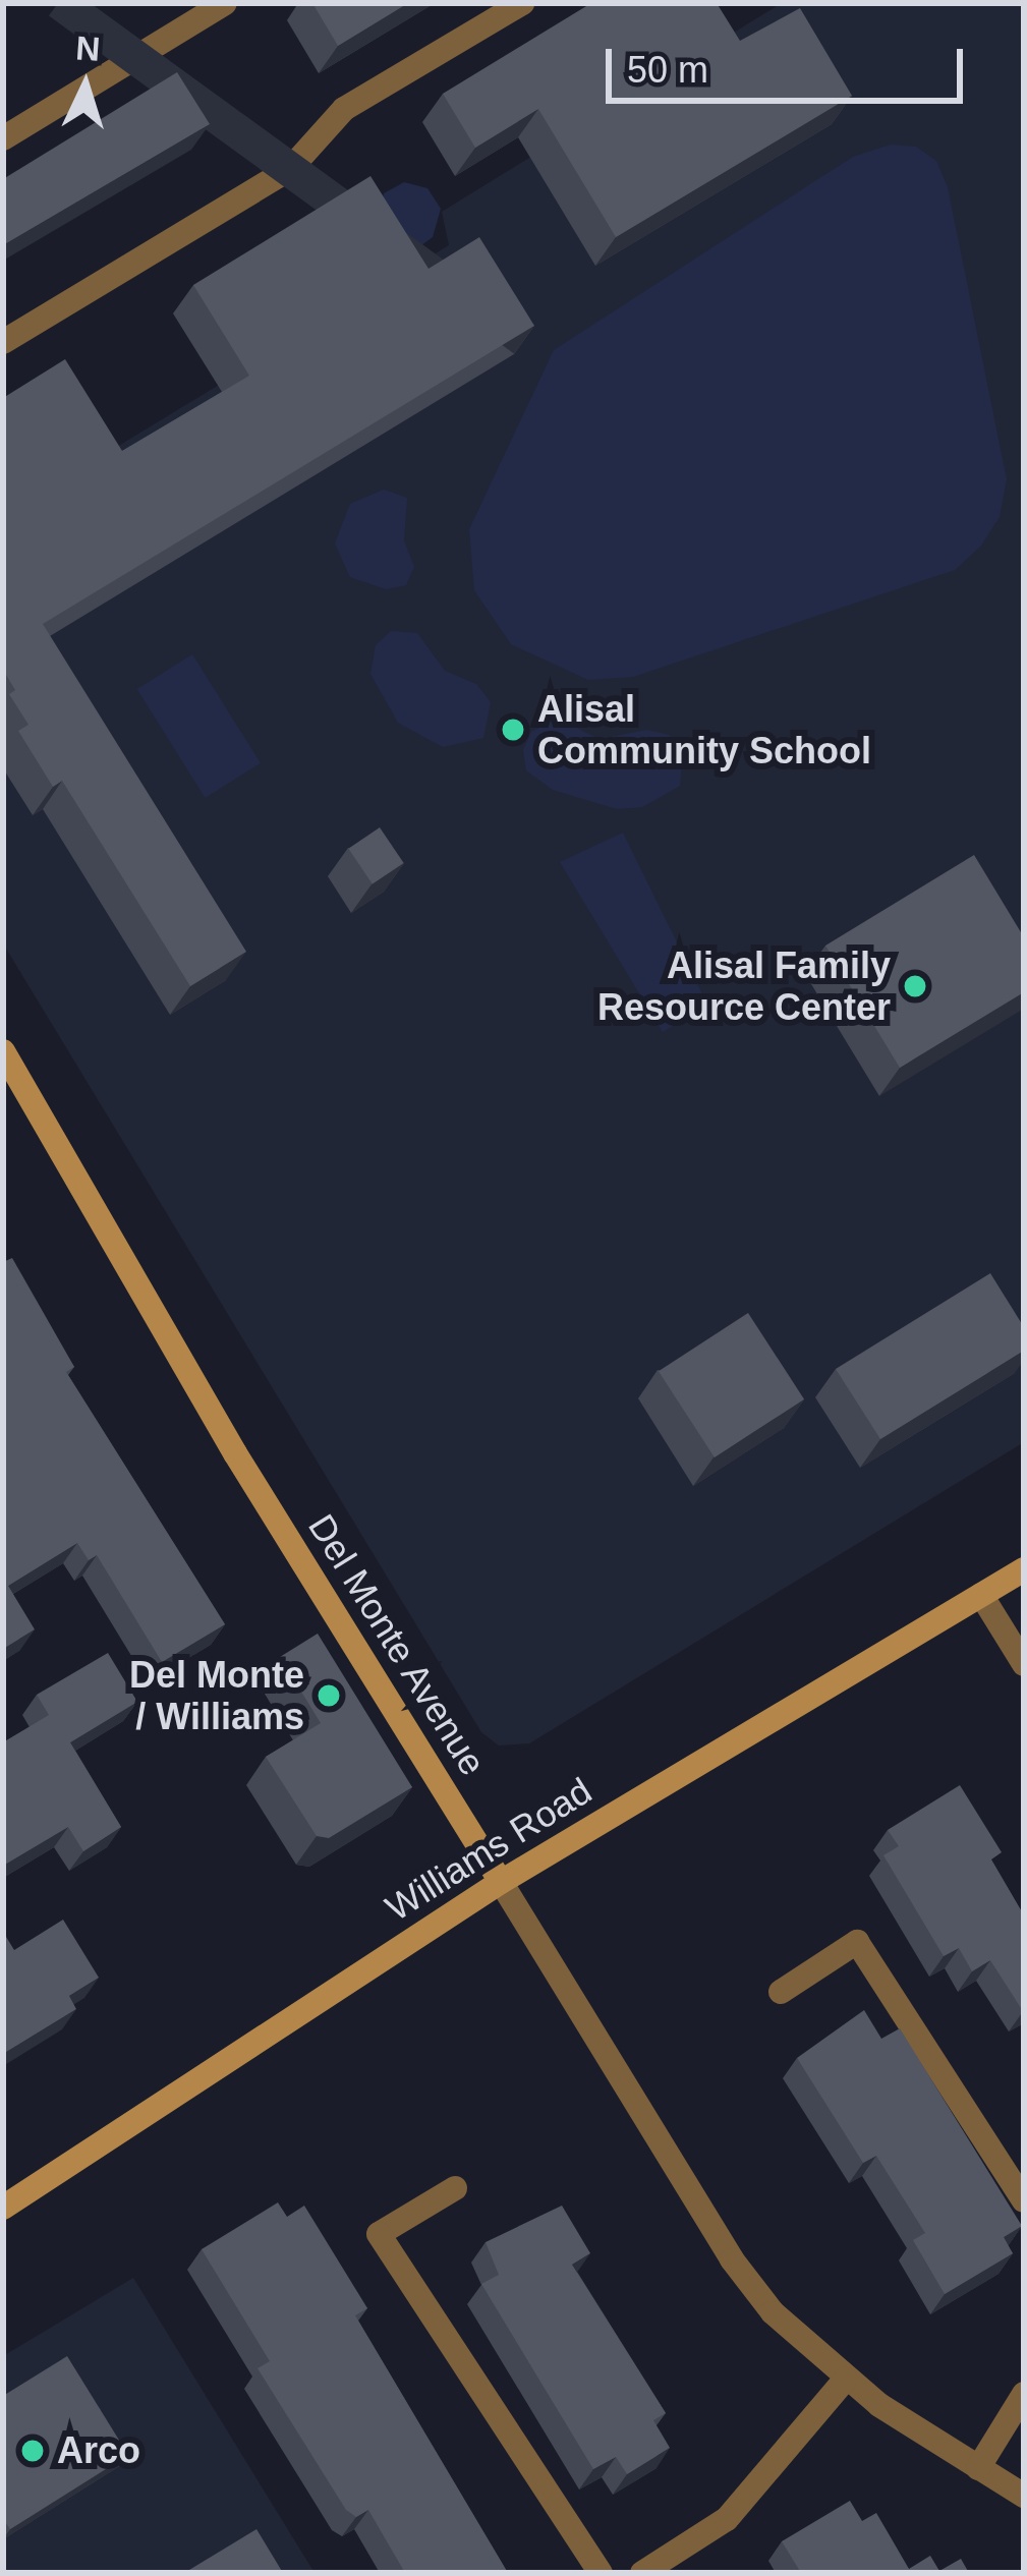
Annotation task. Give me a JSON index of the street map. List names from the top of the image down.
{
  "streets": {
    "main road": ["Del Monte Avenue", "Williams Road"]
  },
  "crossings": [
    ["Del Monte Avenue", "Williams Road"]
  ],
  "places": [
    "Alisal Community School",
    "Alisal Family Resource Center",
    "Del Monte / Williams",
    "Arco"
  ],
  "scale_bar": "50 m",
  "north": "top"
}
